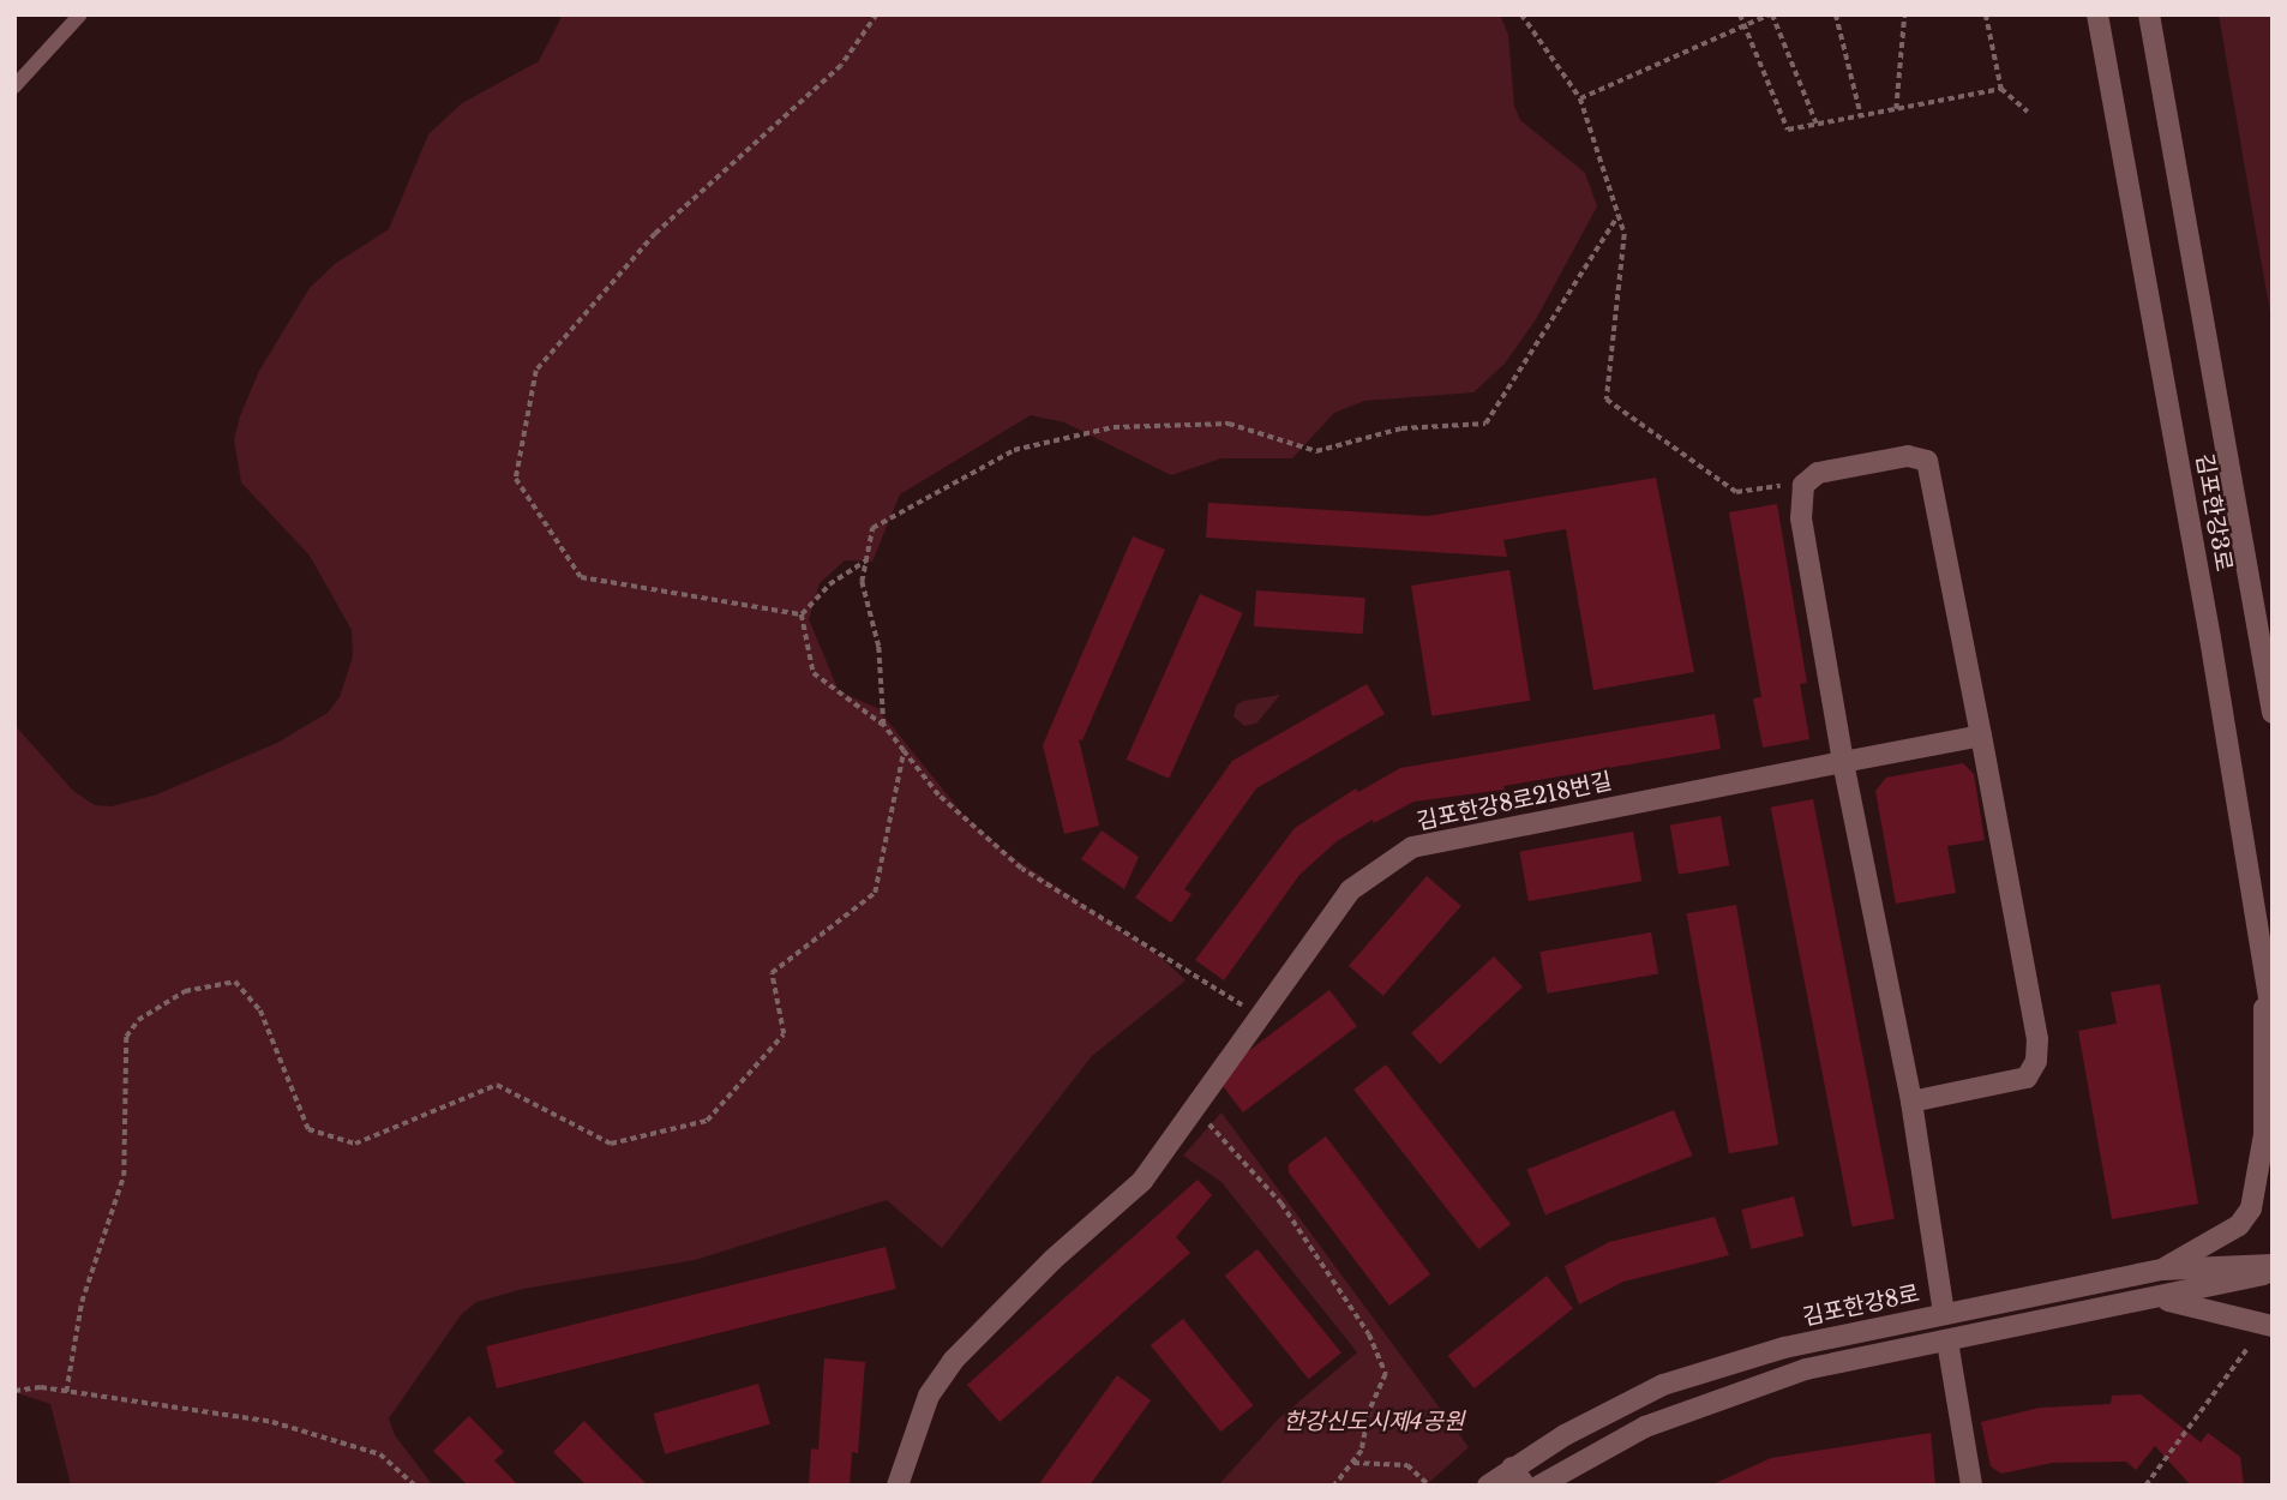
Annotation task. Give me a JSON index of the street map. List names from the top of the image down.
{
  "streets": {
    "street": ["김포한강3로", "김포한강8로218번길", "김포한강8로"]
  },
  "parks": ["한강신도시제4공원"]
}
